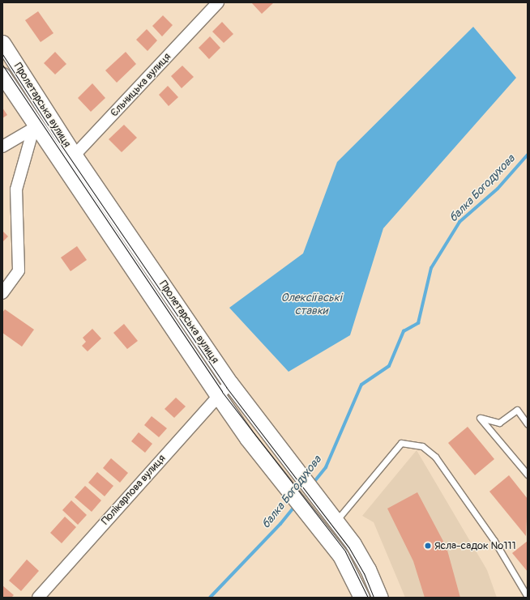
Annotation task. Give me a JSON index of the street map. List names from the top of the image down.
{
  "streets": {
    "main road": ["Пролетарська вулиця"],
    "street": ["Єльницька вулиця", "Полікарпова вулиця"]
  },
  "crossings": [
    ["Єльницька вулиця", "Пролетарська вулиця"],
    ["Пролетарська вулиця", "Полікарпова вулиця"]
  ],
  "water": ["балка Богодухова", "Олексіївські ставки"],
  "places": ["Ясла-садок №111"]
}
